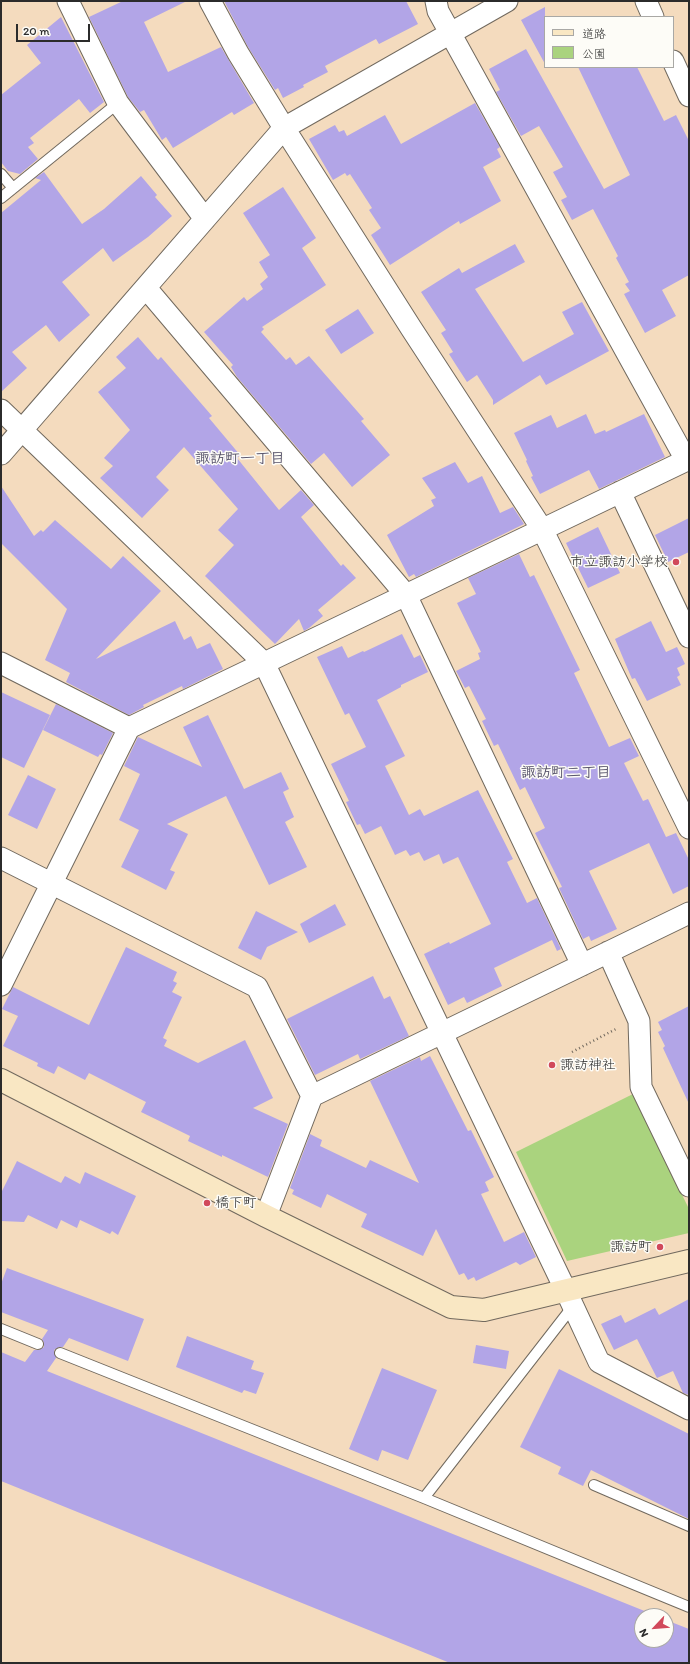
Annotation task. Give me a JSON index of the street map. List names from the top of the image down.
{
  "districts": ["諏訪町一丁目", "諏訪町二丁目"],
  "places": [
    "市立諏訪小学校",
    "諏訪神社",
    "橋下町",
    "諏訪町"
  ],
  "legend": ["道路", "公園"],
  "scale_bar": "20 m",
  "north": "bottom left"
}
